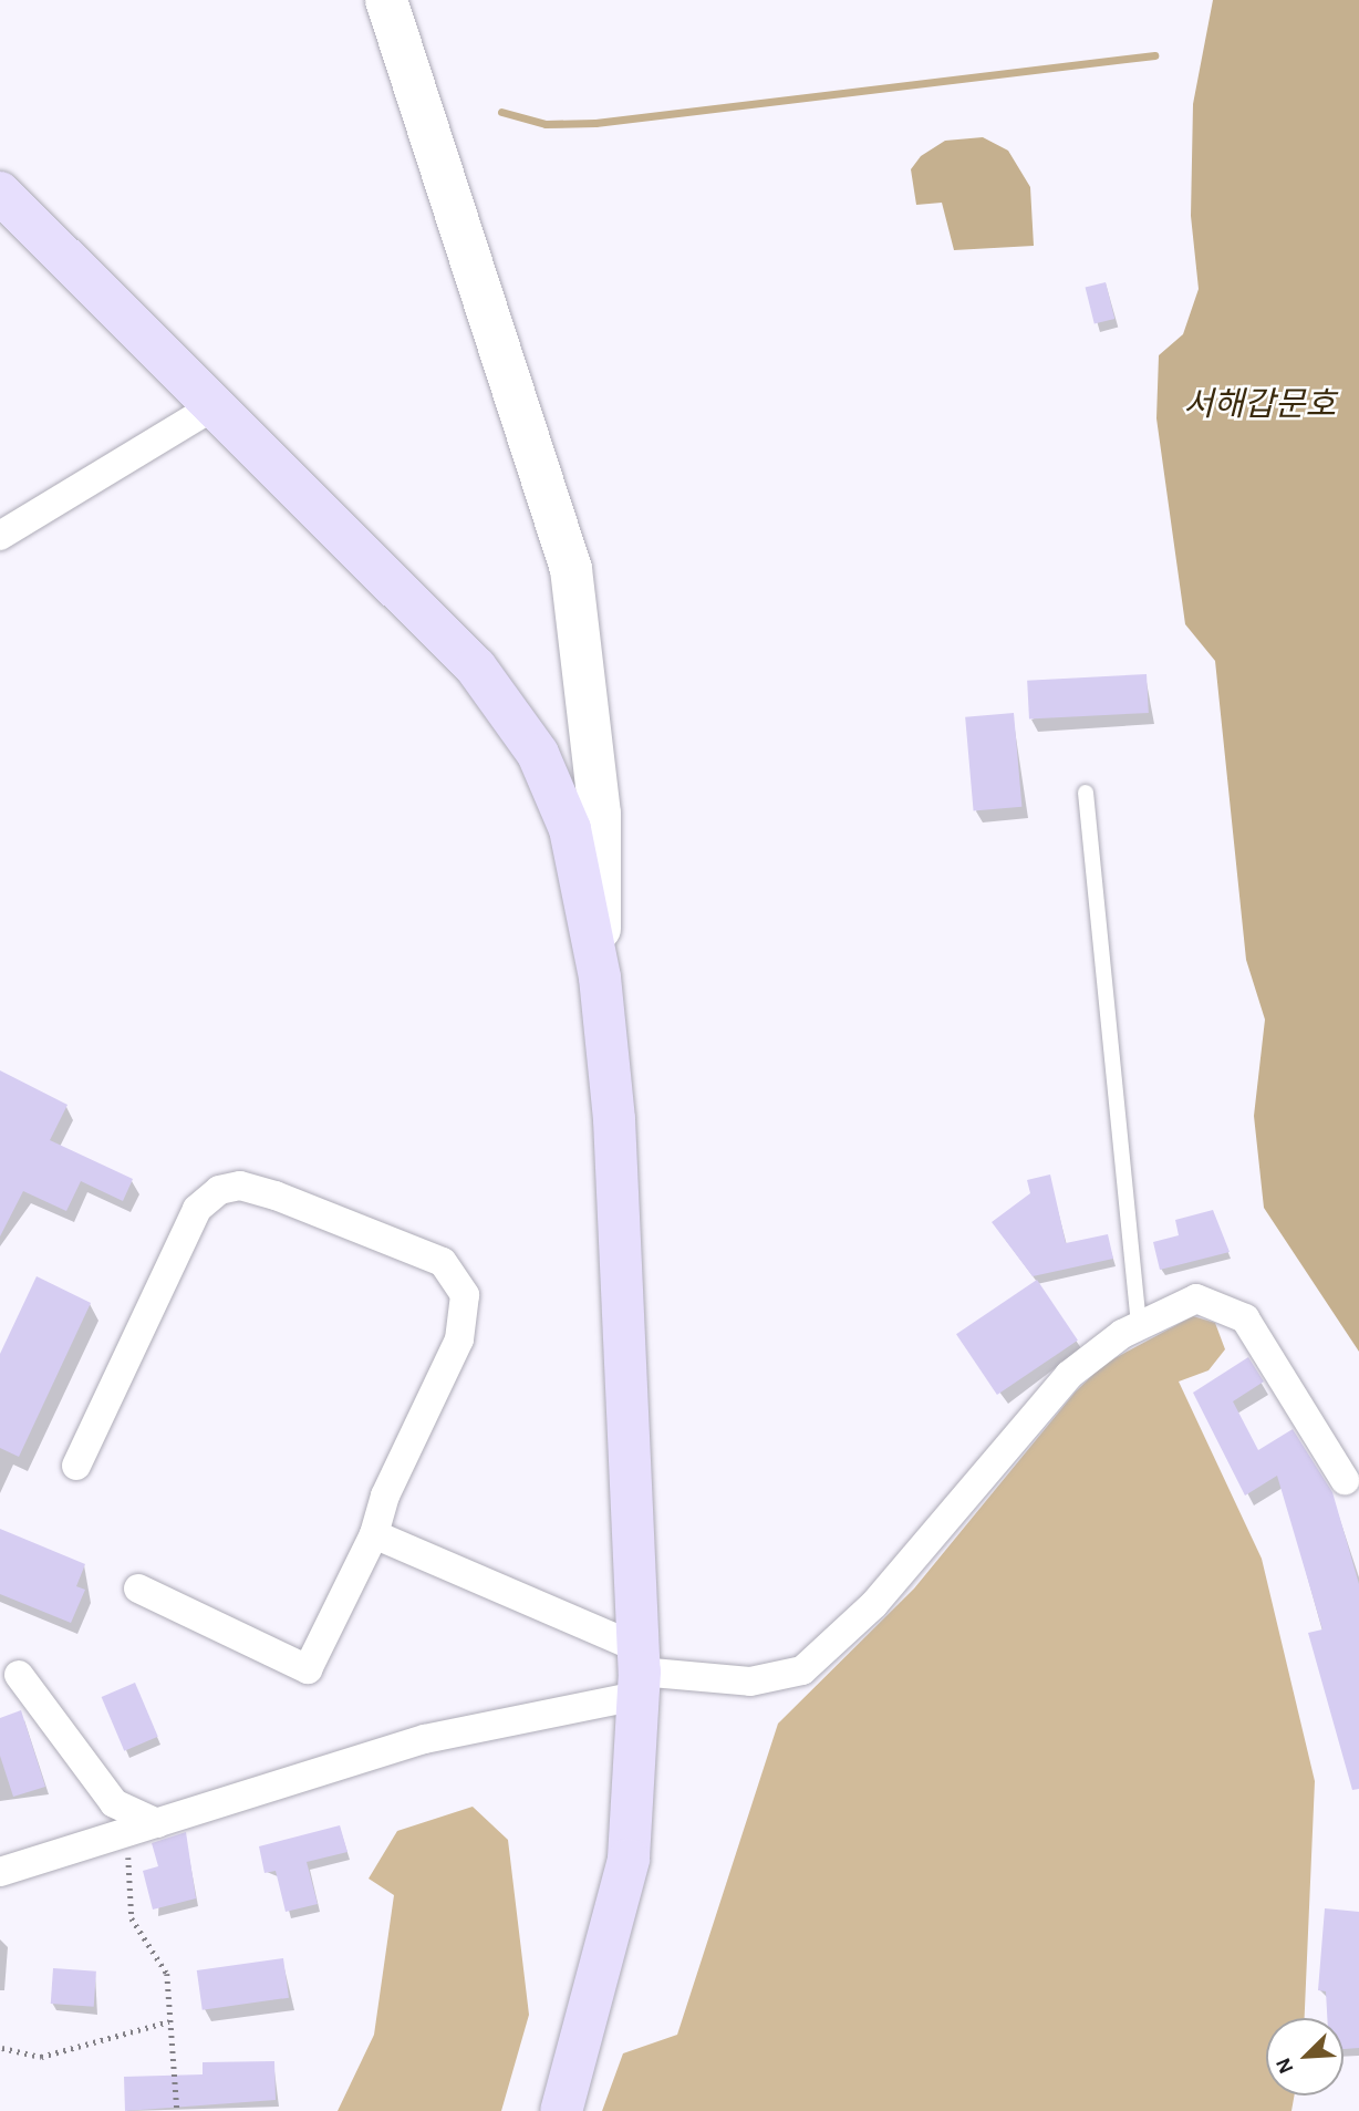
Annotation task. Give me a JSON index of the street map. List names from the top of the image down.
{
  "water": ["서해갑문호"],
  "north": "bottom left"
}
